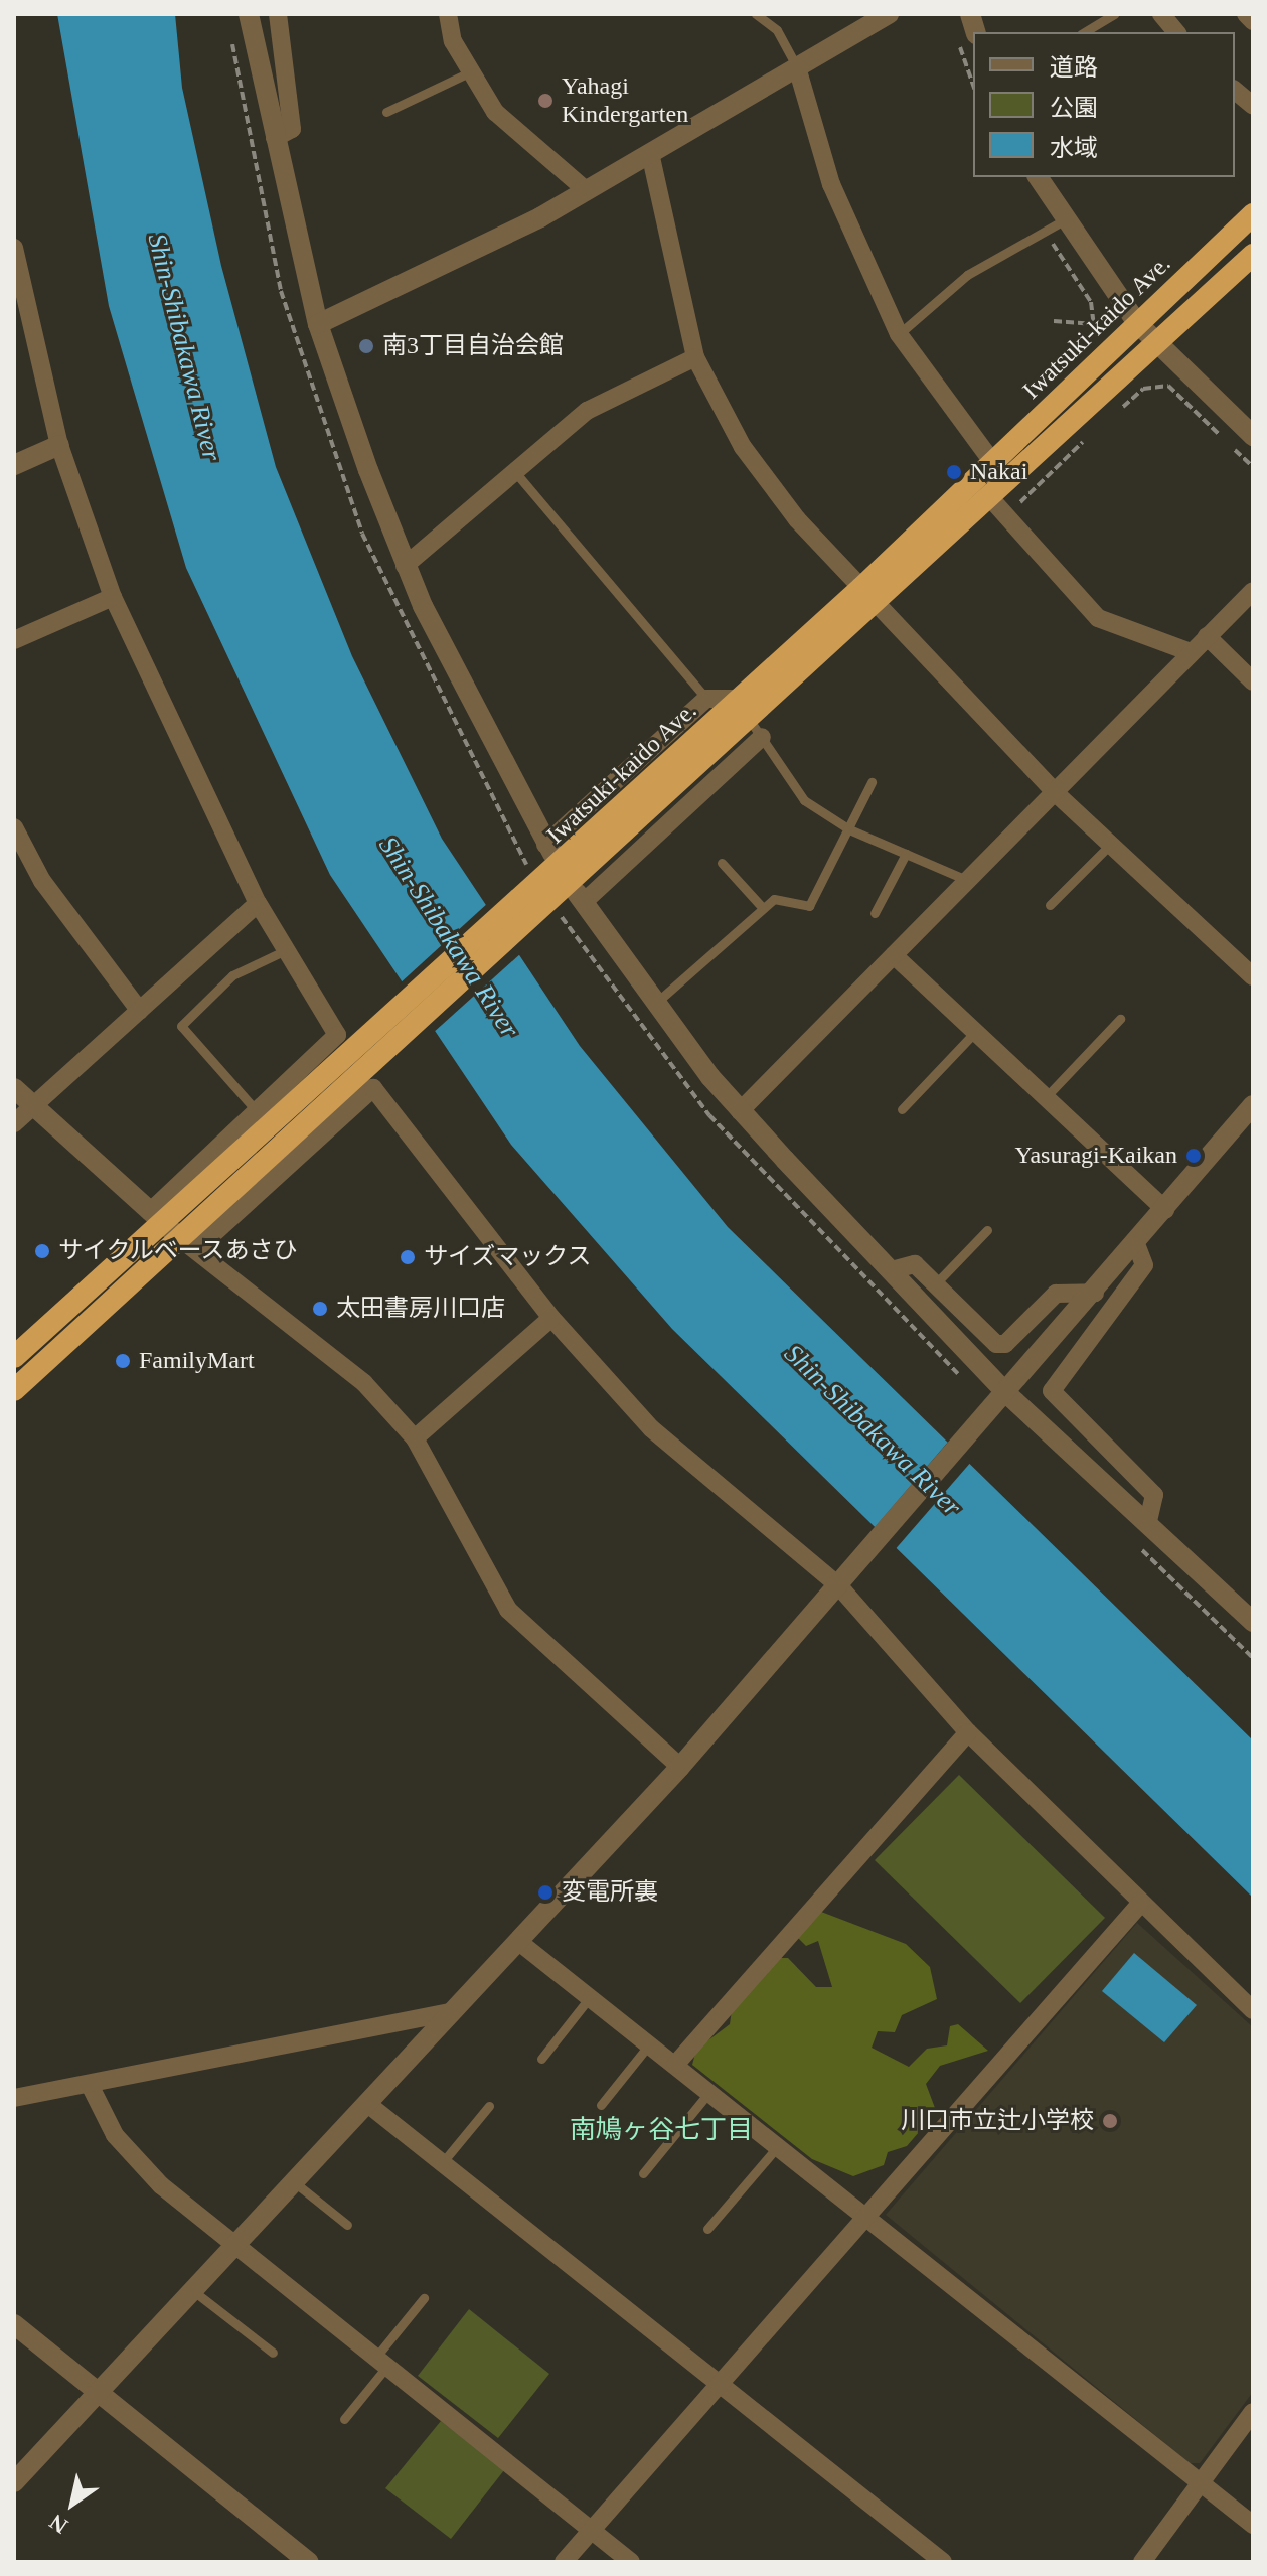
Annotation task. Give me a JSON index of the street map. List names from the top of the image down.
{
  "streets": {
    "highway": ["Iwatsuki-kaido Ave."]
  },
  "districts": ["南鳩ヶ谷七丁目"],
  "water": ["Shin-Shibakawa River"],
  "places": [
    "Yahagi Kindergarten",
    "南3丁目自治会館",
    "Nakai",
    "Yasuragi-Kaikan",
    "サイクルベースあさひ",
    "サイズマックス",
    "太田書房川口店",
    "FamilyMart",
    "変電所裏",
    "川口市立辻小学校"
  ],
  "legend": ["道路", "公園", "水域"],
  "north": "bottom left"
}
